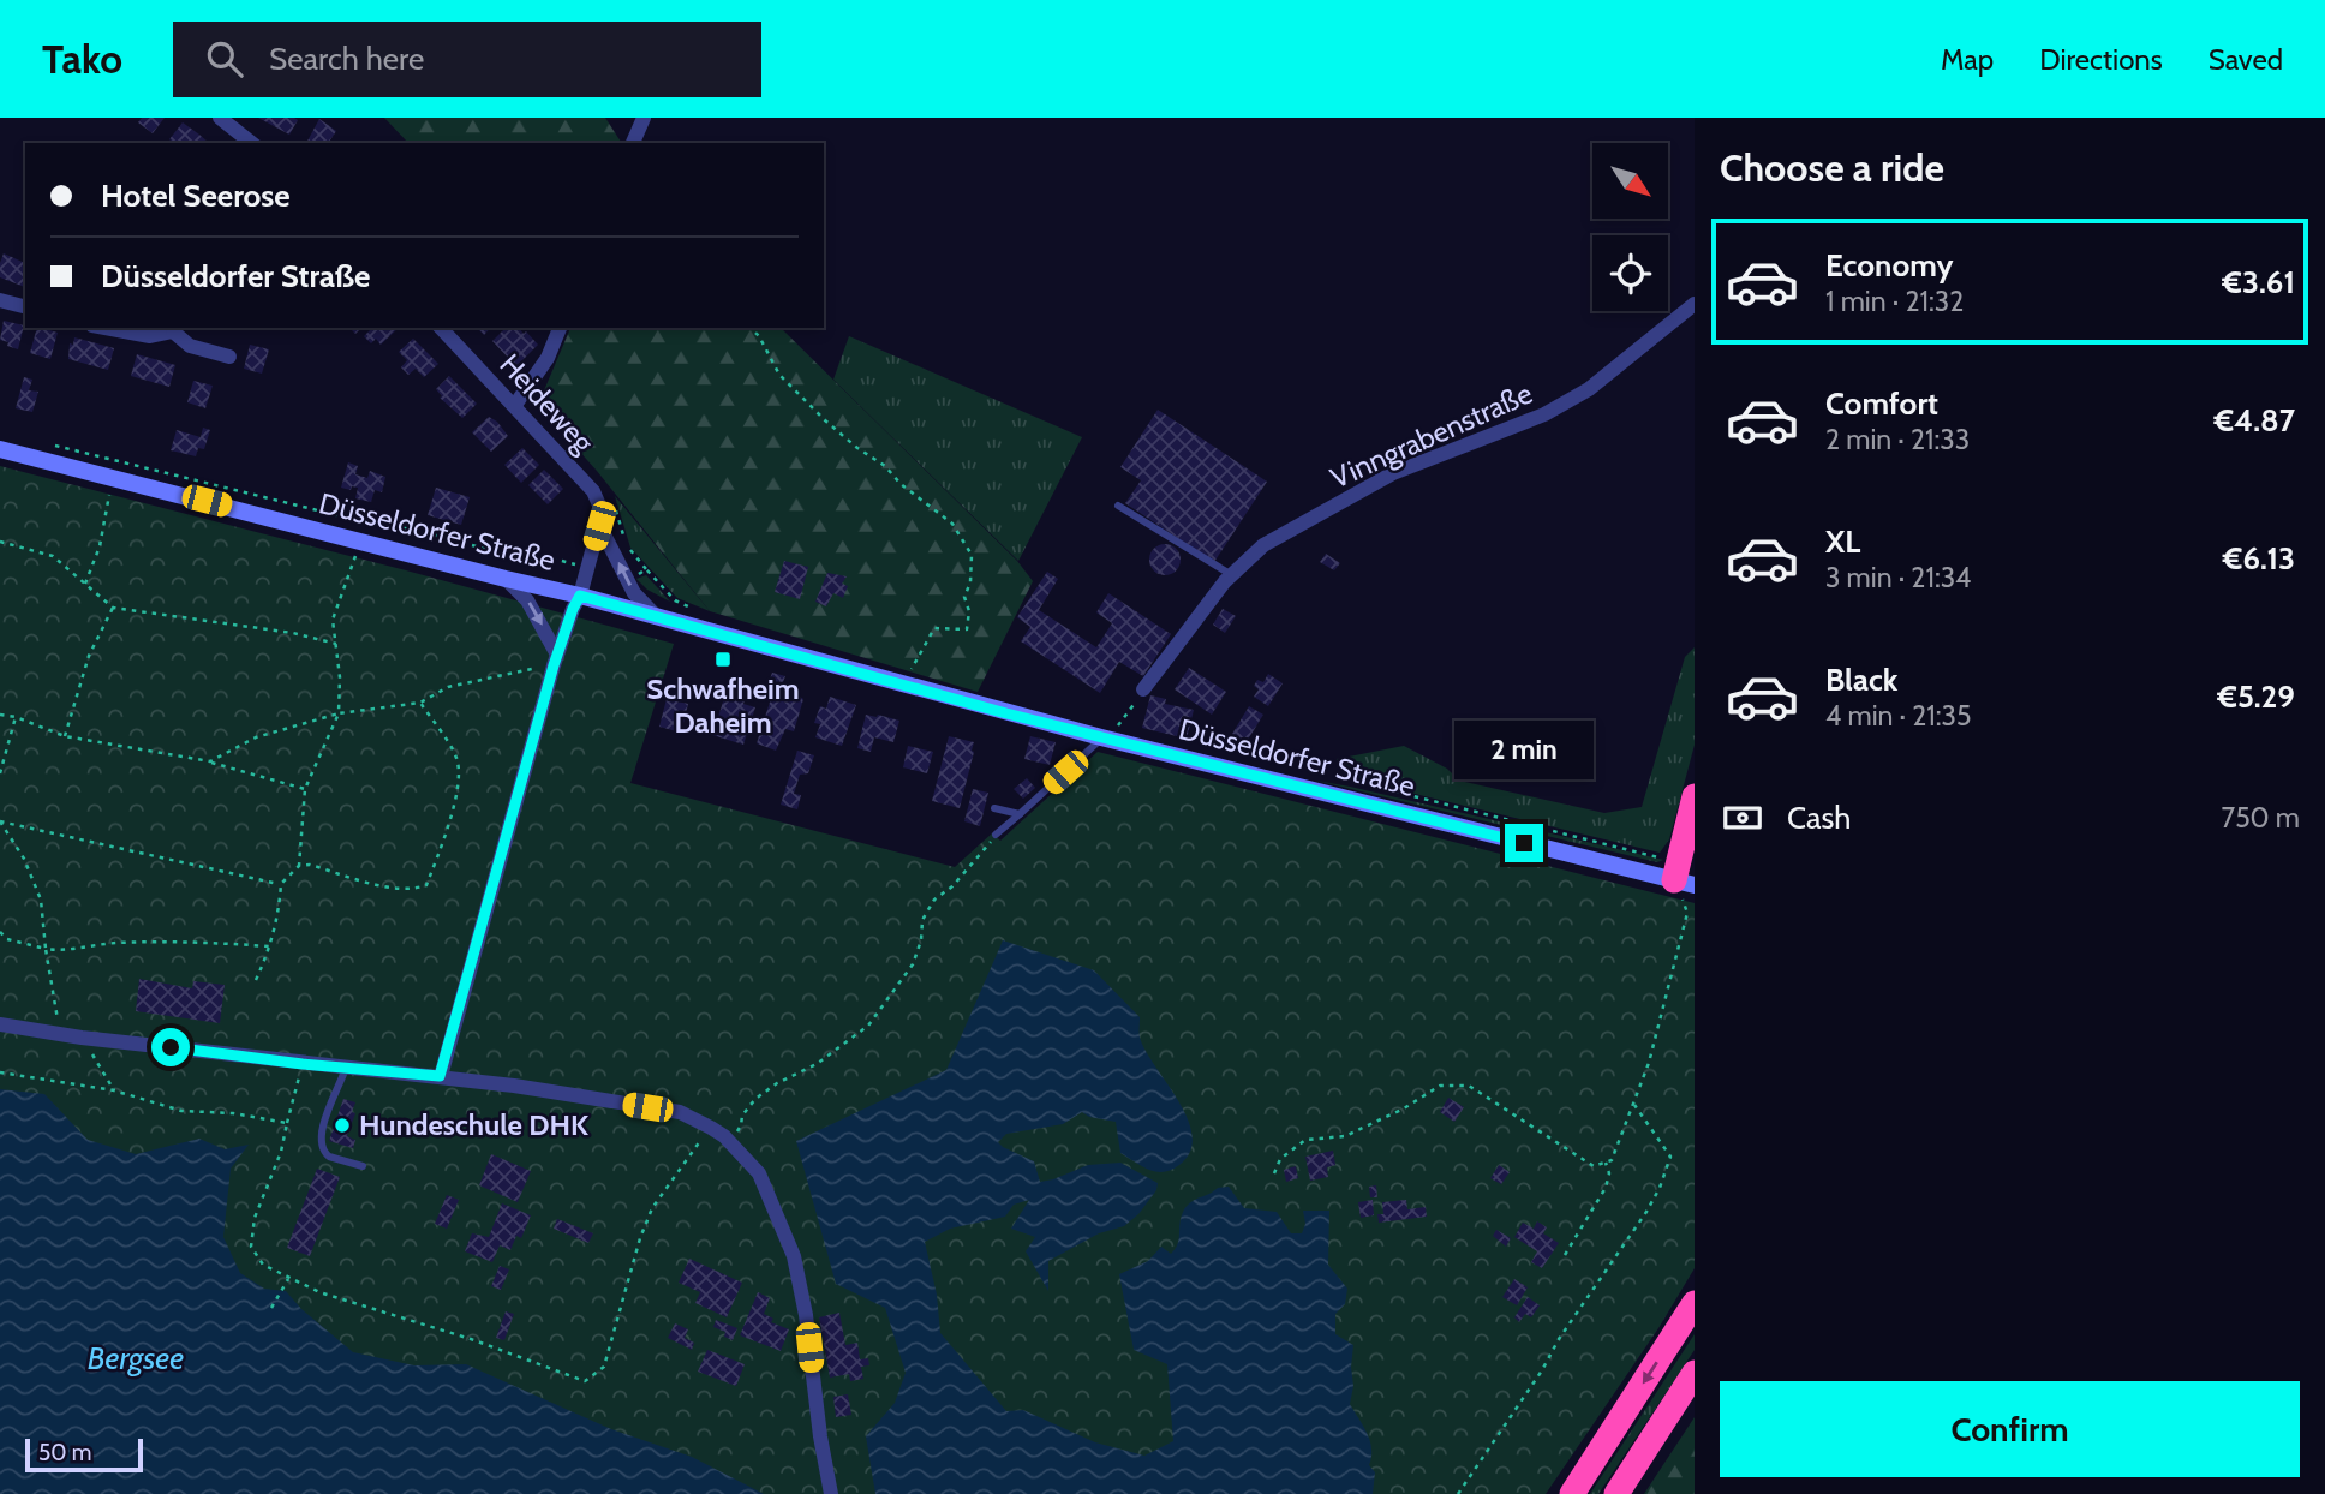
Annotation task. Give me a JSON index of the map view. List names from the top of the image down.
{
  "streets": {
    "main road": ["Düsseldorfer Straße"],
    "street": ["Heideweg", "Vinngrabenstraße"]
  },
  "crossings": [
    ["Heideweg", "Düsseldorfer Straße"]
  ],
  "water": ["Bergsee"],
  "places": {
    "transit": ["Schwafheim Daheim"],
    "other": ["Hundeschule DHK"]
  },
  "scale_bar": "50 m",
  "north": "bottom right",
  "page": {
    "header": "Tako",
    "search": "Search here",
    "nav": ["Map", "Directions", "Saved"],
    "heading": "Choose a ride",
    "banner": ["Hotel Seerose", "Düsseldorfer Straße"],
    "list": [
      {
        "name": "Economy",
        "note": "1 min · 21:32",
        "value": "€3.61"
      },
      {
        "name": "Comfort",
        "note": "2 min · 21:33",
        "value": "€4.87"
      },
      {
        "name": "XL",
        "note": "3 min · 21:34",
        "value": "€6.13"
      },
      {
        "name": "Black",
        "note": "4 min · 21:35",
        "value": "€5.29"
      }
    ],
    "bubble": "2 min",
    "pay": ["Cash", "750 m"],
    "buttons": "Confirm",
    "scale": "50 m"
  }
}
